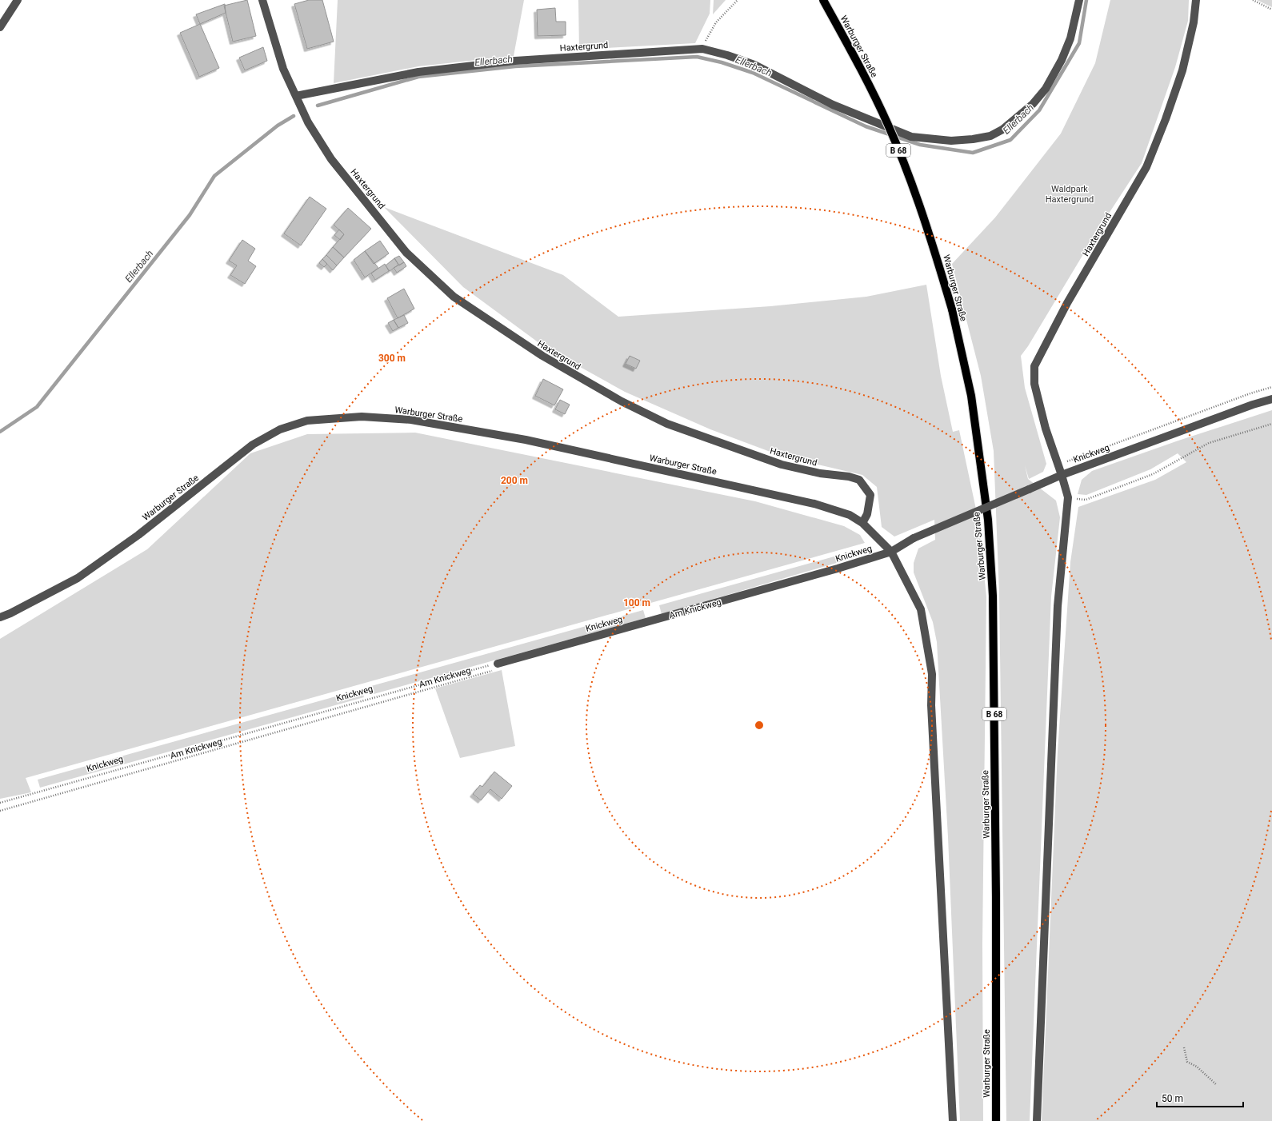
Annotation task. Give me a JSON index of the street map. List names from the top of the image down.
{
  "streets": {
    "main road": ["Warburger Straße", "B 68"],
    "street": ["Haxtergrund", "Knickweg"],
    "path": ["Am Knickweg"]
  },
  "crossings": [
    ["Haxtergrund", "Warburger Straße"],
    ["Haxtergrund", "Knickweg"],
    ["Warburger Straße", "Knickweg"],
    ["Knickweg", "Am Knickweg"]
  ],
  "water": ["Ellerbach"],
  "parks": ["Waldpark Haxtergrund"],
  "scale_bar": "50 m",
  "rings": ["300 m", "200 m", "100 m"]
}
